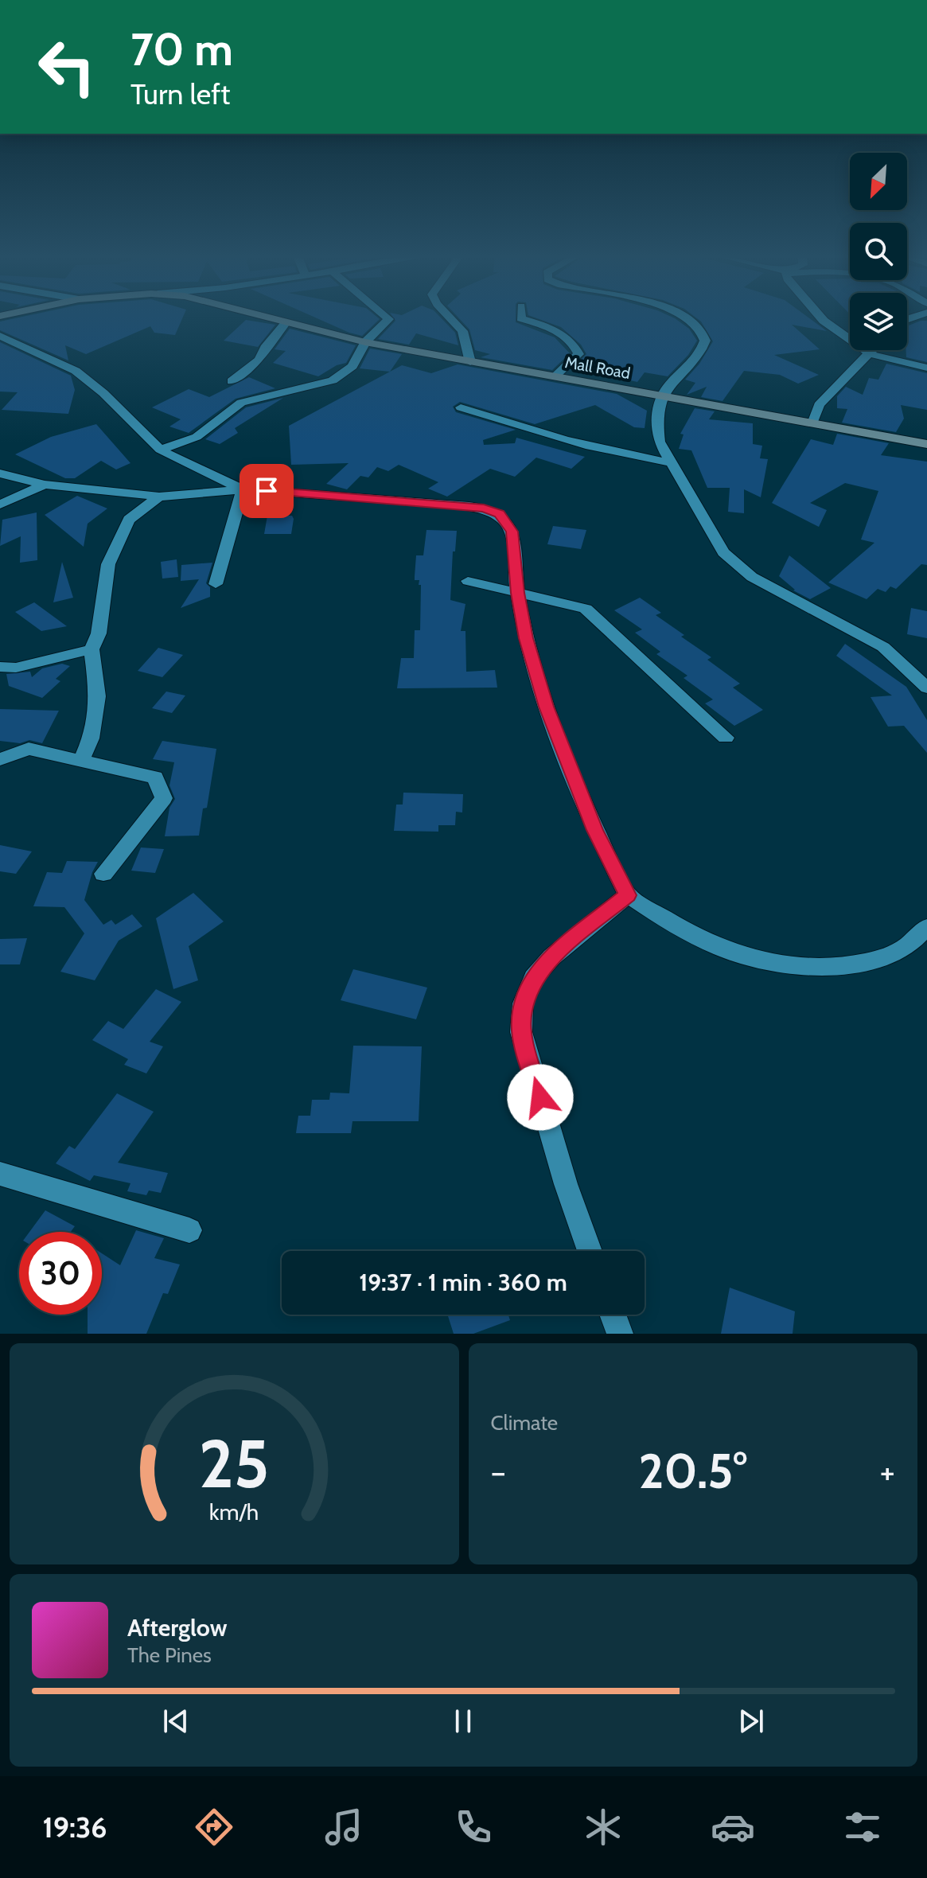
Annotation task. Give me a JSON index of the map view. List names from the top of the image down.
{
  "streets": {
    "street": ["Mall Road"]
  },
  "north": "bottom left",
  "page": {
    "turn": ["70 m", "Turn left"],
    "limit": "30",
    "trip": "19:37 · 1 min · 360 m",
    "tile": "Climate",
    "heat": ["−", "20.5°", "+"],
    "song": ["Afterglow", "The Pines"],
    "tabs": "19:36",
    "gauge": ["25", "km/h"]
  }
}
